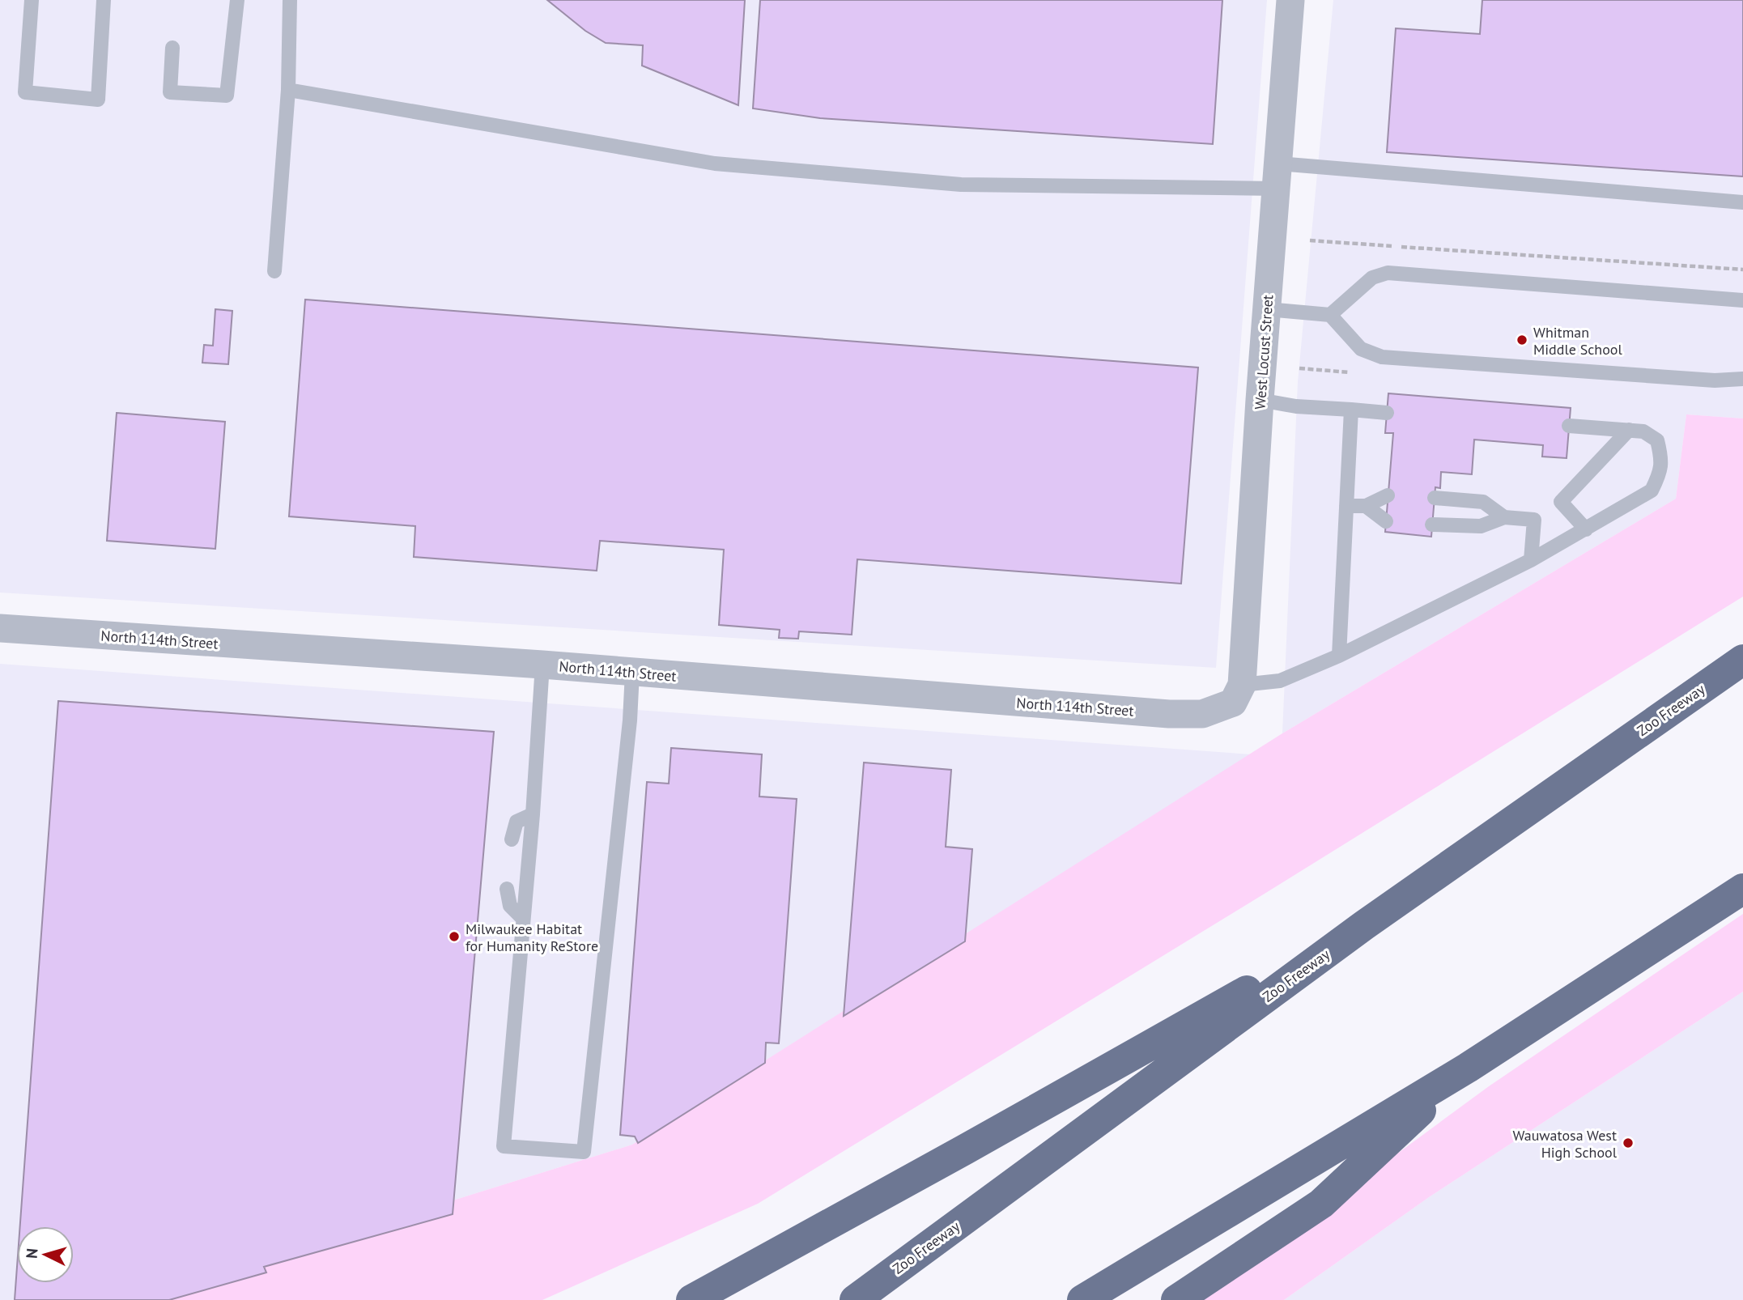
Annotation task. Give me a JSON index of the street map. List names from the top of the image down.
{
  "streets": {
    "highway": ["Zoo Freeway"],
    "street": ["West Locust Street", "North 114th Street"]
  },
  "crossings": [
    ["West Locust Street", "North 114th Street"]
  ],
  "places": ["Whitman Middle School", "Milwaukee Habitat for Humanity ReStore", "Wauwatosa West High School"],
  "north": "left"
}
